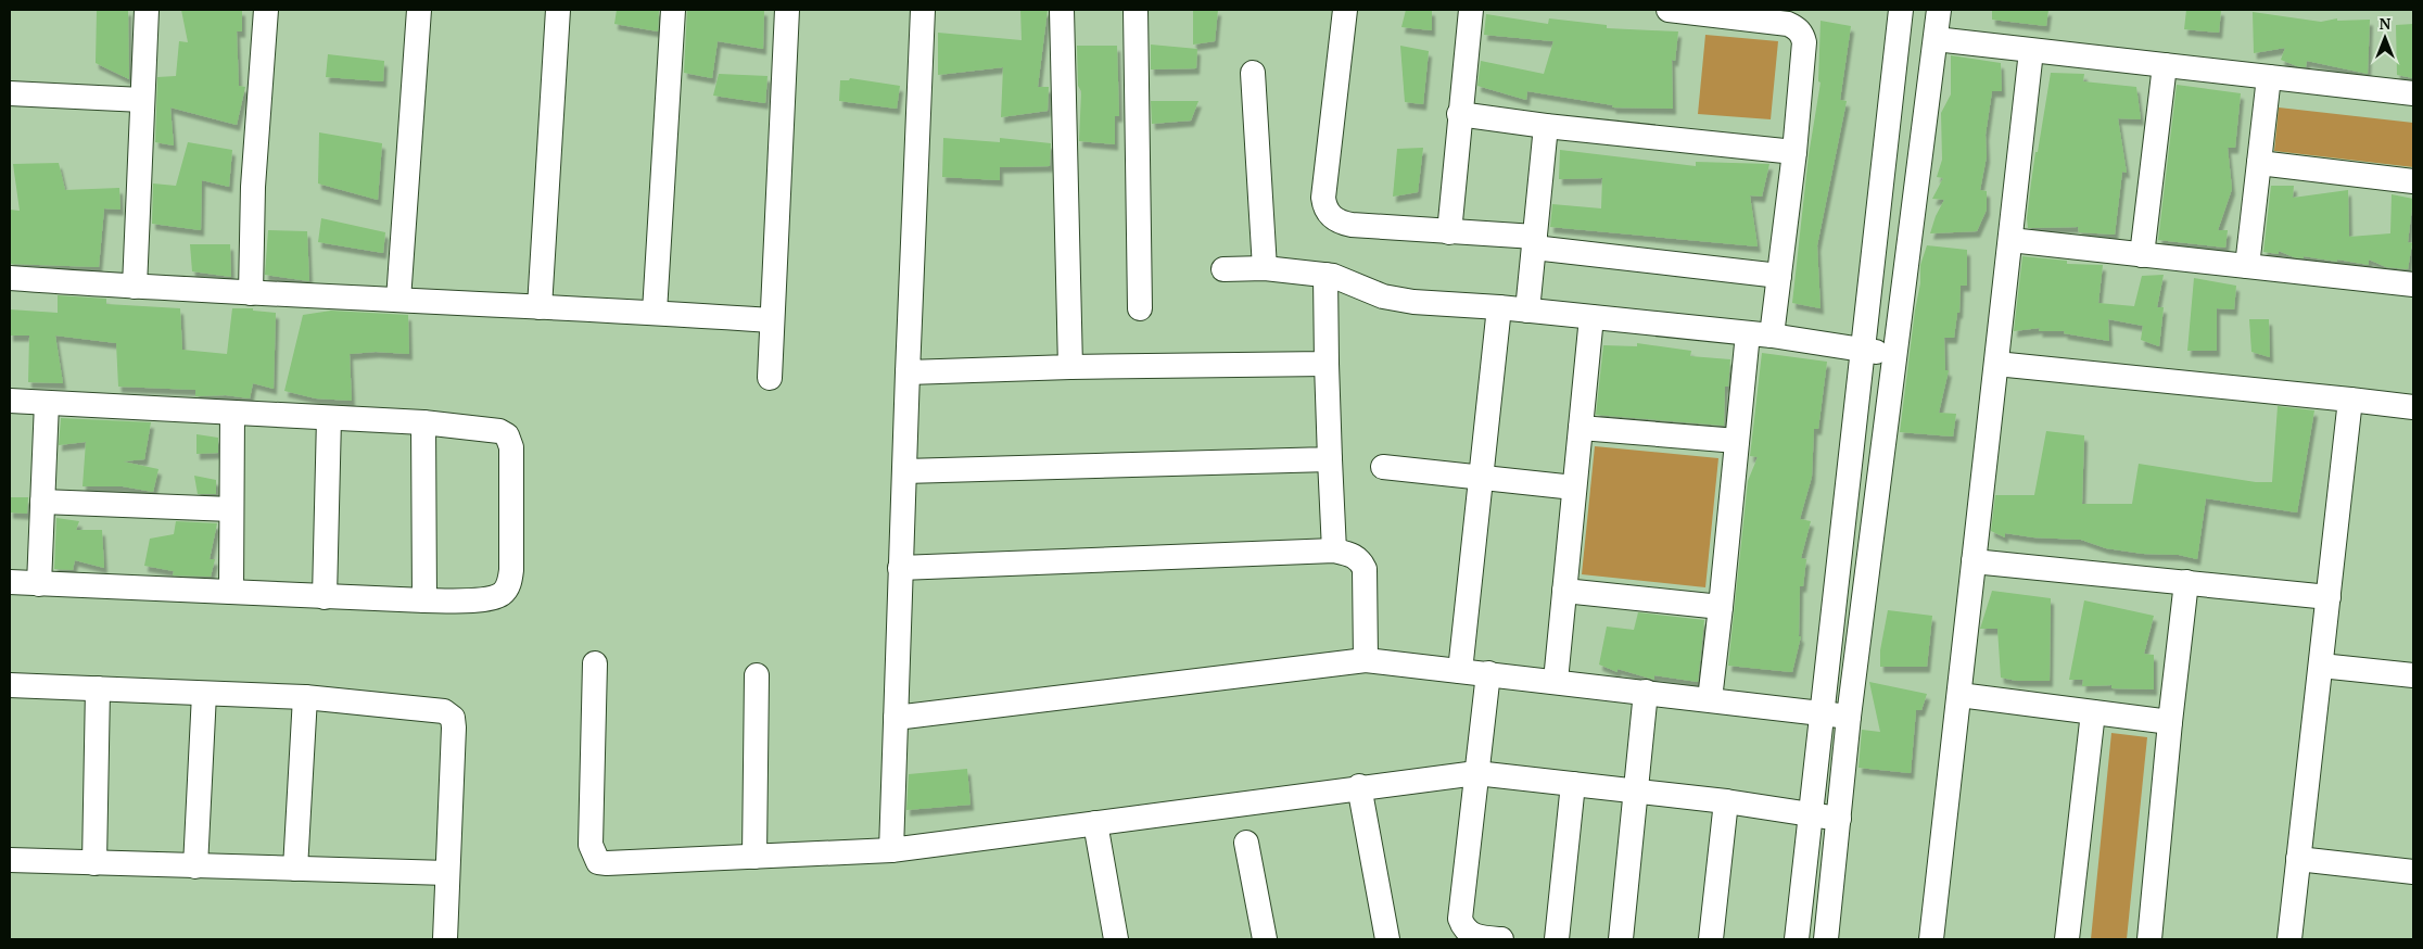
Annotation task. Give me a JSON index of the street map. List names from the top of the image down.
{
  "north": "top"
}
